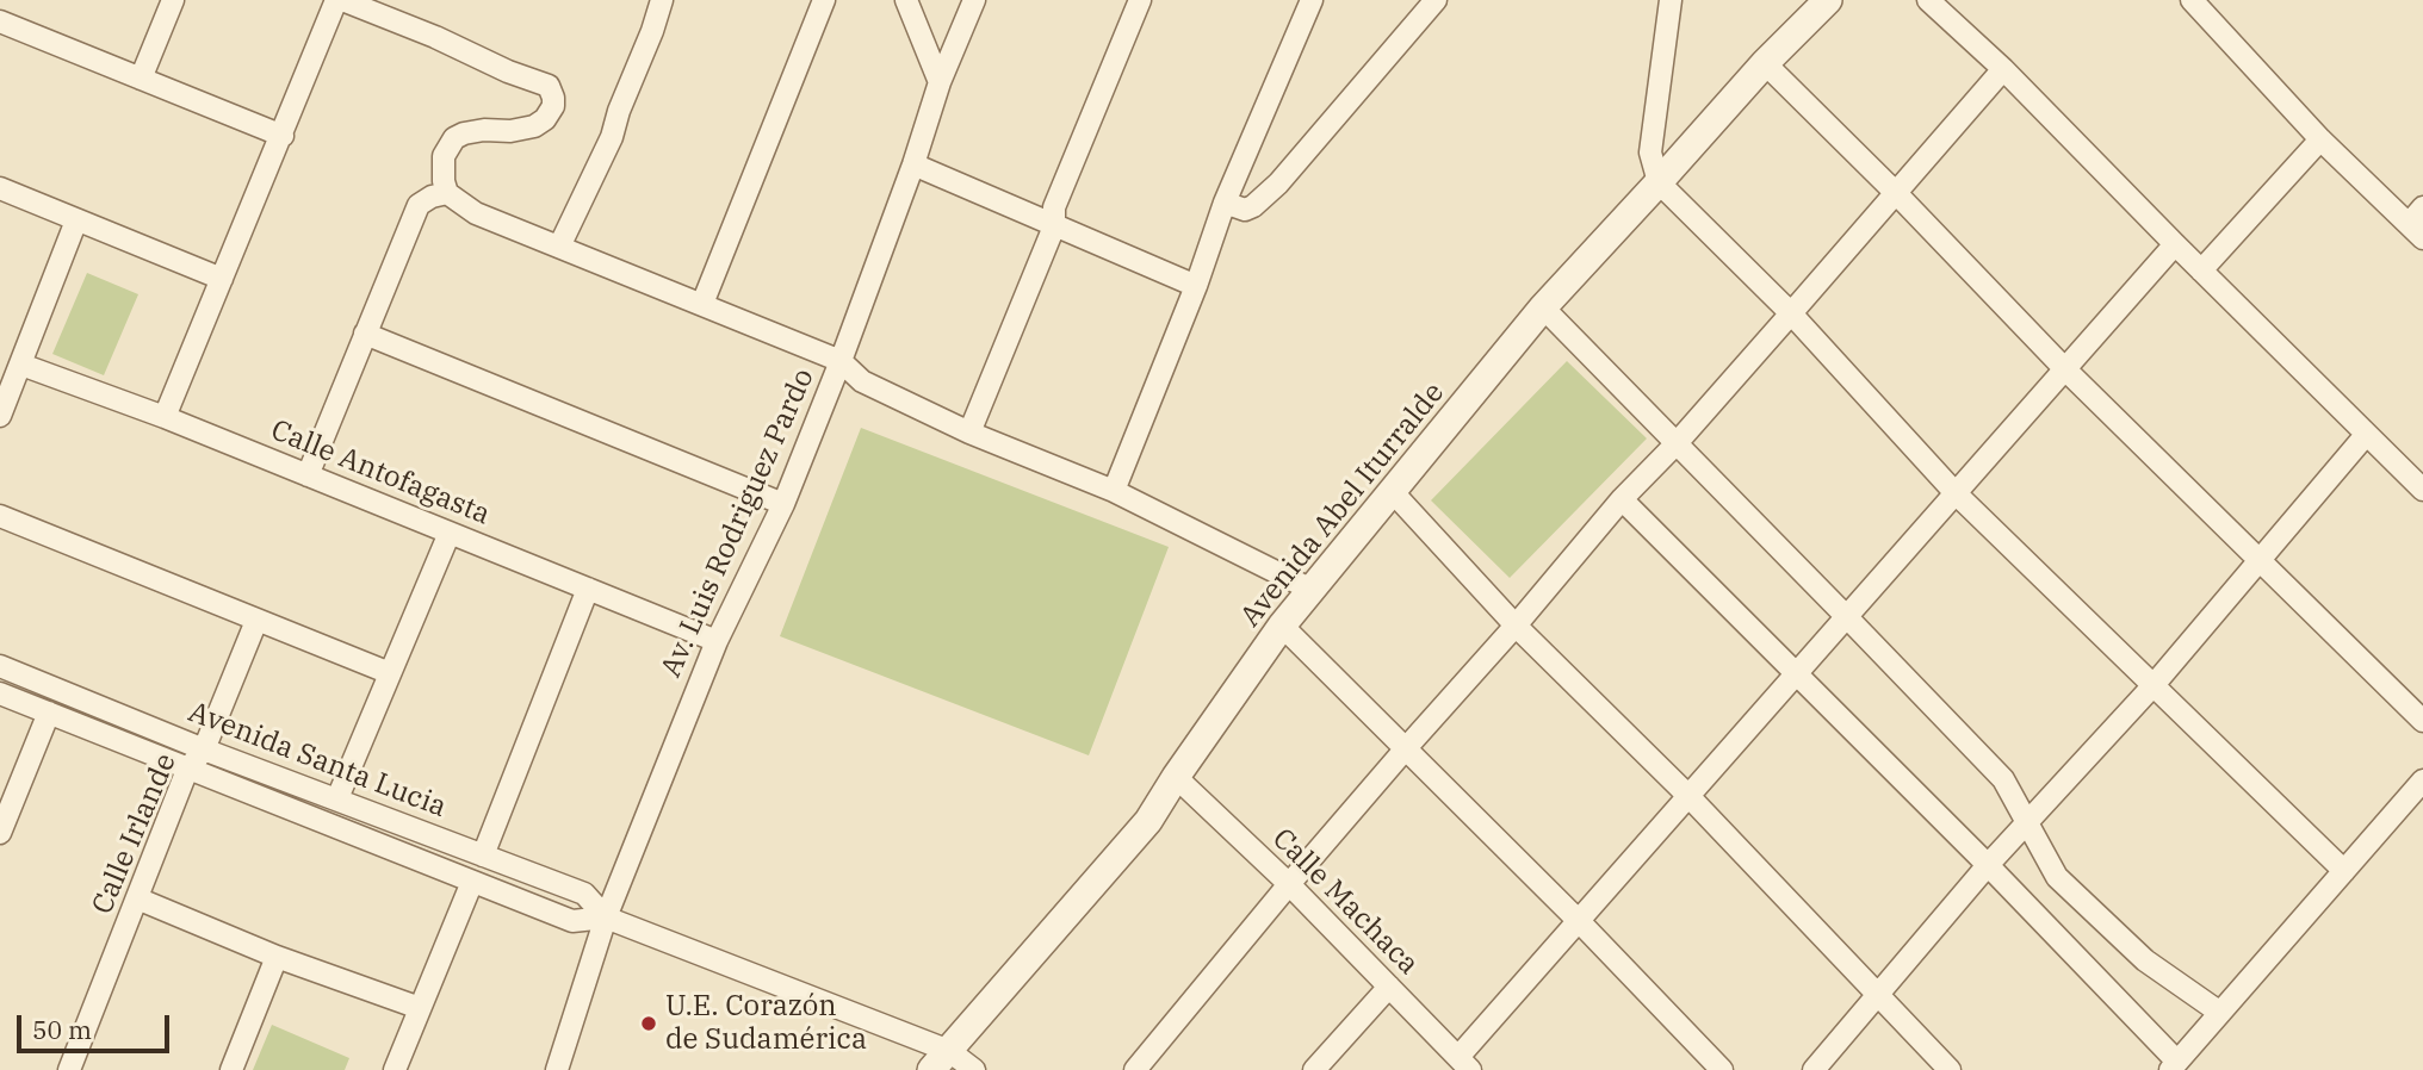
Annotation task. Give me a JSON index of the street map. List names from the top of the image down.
{
  "streets": {
    "street": [
      "Calle Antofagasta",
      "Avenida Abel Iturralde",
      "Av. Luis Rodriguez Pardo",
      "Avenida Santa Lucia",
      "Calle Irlande",
      "Calle Machaca"
    ]
  },
  "crossings": [
    ["Calle Antofagasta", "Av. Luis Rodriguez Pardo"],
    ["Avenida Abel Iturralde", "Avenida Santa Lucia"],
    ["Avenida Abel Iturralde", "Calle Machaca"],
    ["Av. Luis Rodriguez Pardo", "Avenida Santa Lucia"],
    ["Avenida Santa Lucia", "Calle Irlande"]
  ],
  "places": ["U.E. Corazón de Sudamérica"],
  "scale_bar": "50 m"
}
